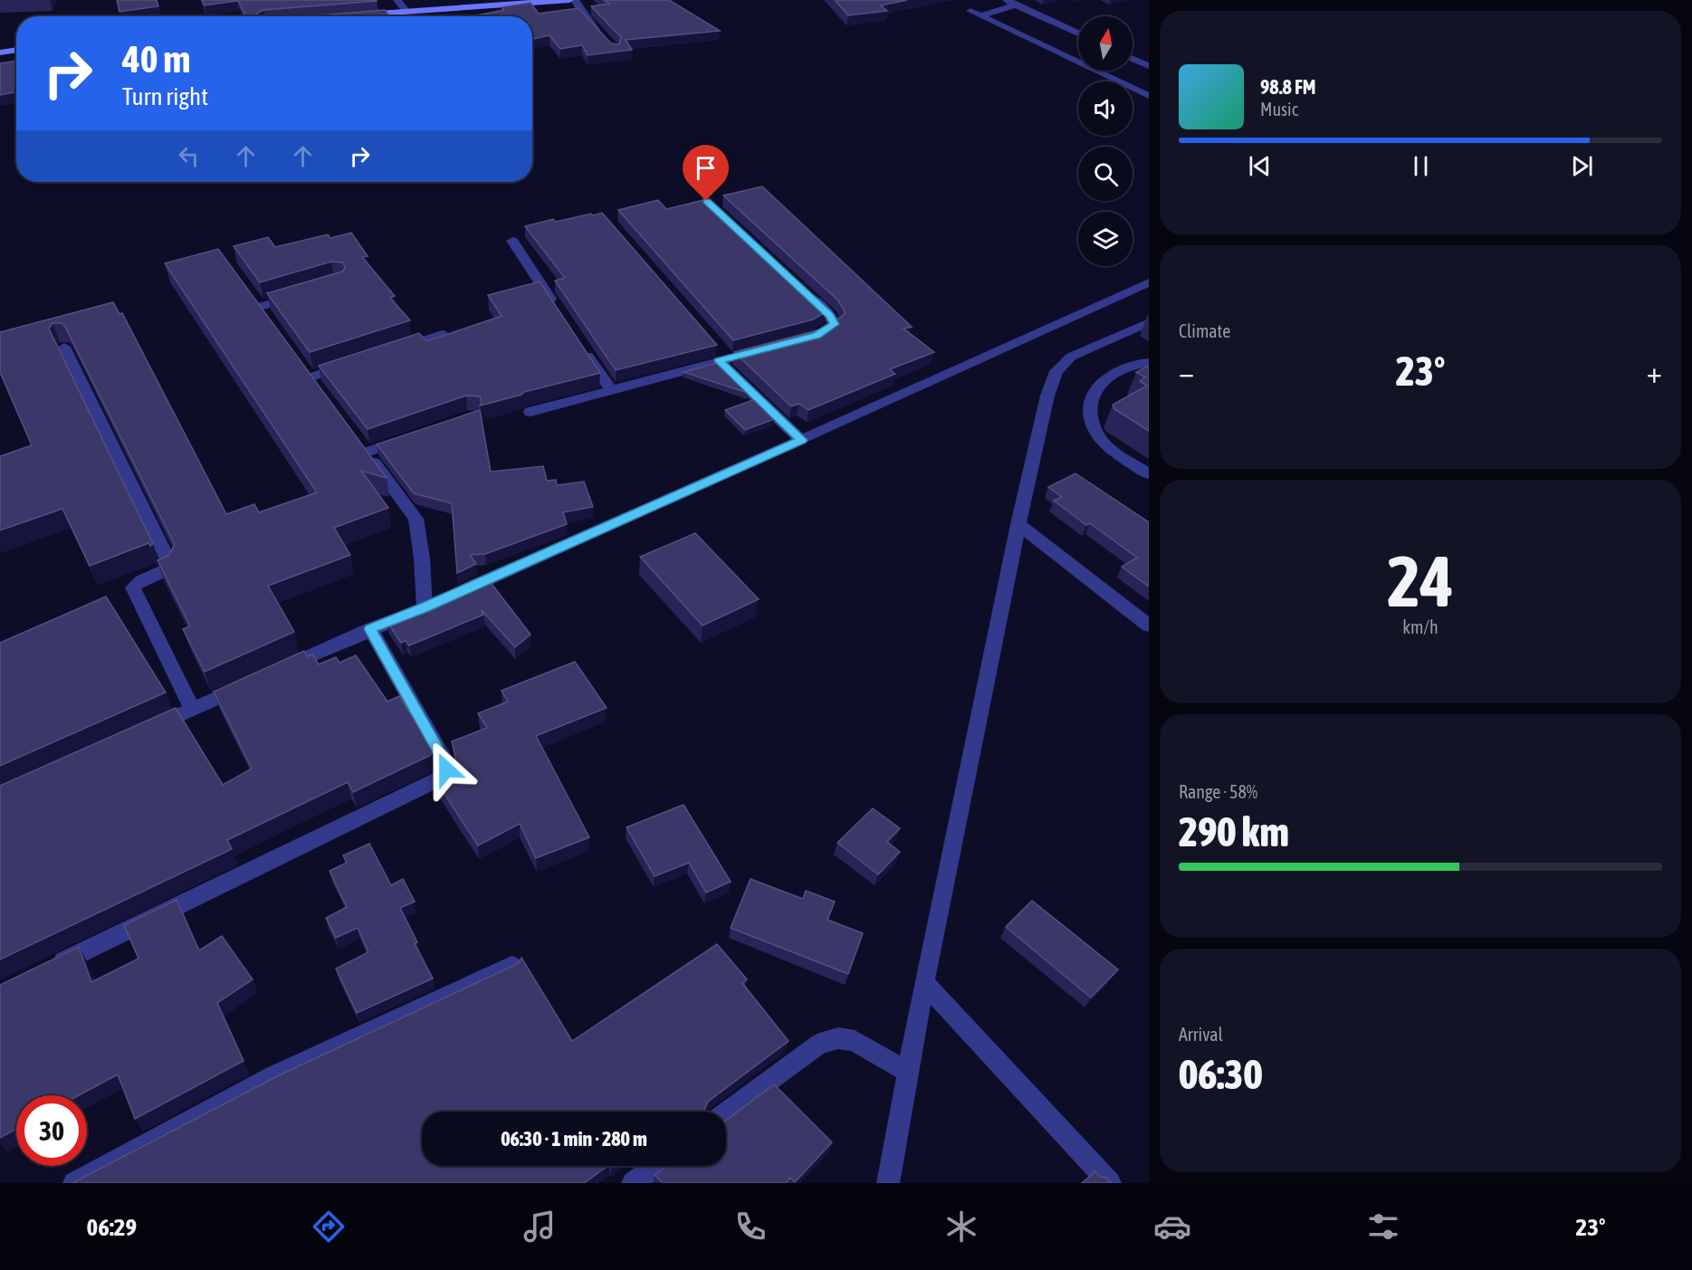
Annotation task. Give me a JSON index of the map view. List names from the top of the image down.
{
  "north": "top",
  "page": {
    "turn": ["40 m", "Turn right"],
    "song": ["98.8 FM", "Music"],
    "tile": [
      "Climate",
      ["24", "km/h"],
      ["Range · 58%", "290 km"],
      ["Arrival", "06:30"]
    ],
    "heat": ["−", "23°", "+"],
    "limit": "30",
    "trip": "06:30 · 1 min · 280 m",
    "tabs": ["06:29", "23°"]
  }
}
